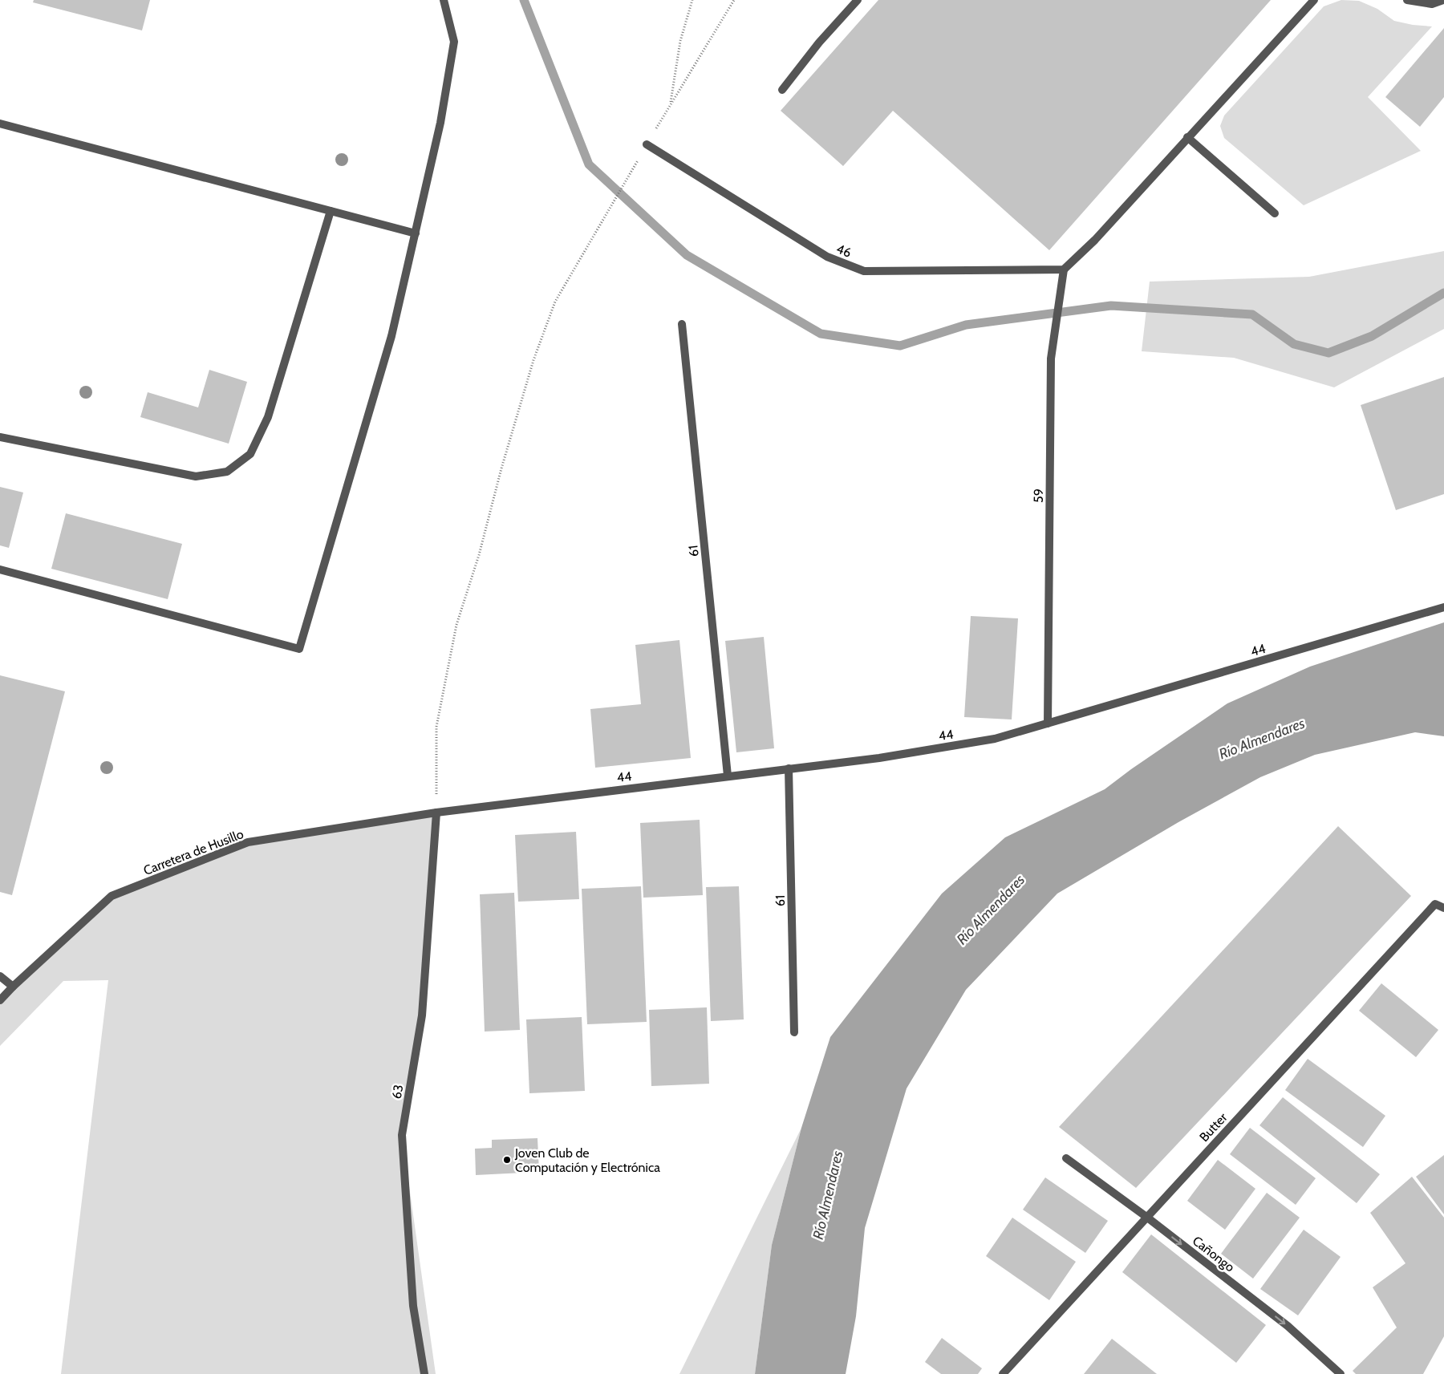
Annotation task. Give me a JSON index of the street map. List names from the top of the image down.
{
  "streets": {
    "street": [
      "46",
      "59",
      "61",
      "44",
      "Carretera de Husillo",
      "63",
      "Butter",
      "Cañongo"
    ]
  },
  "crossings": [
    ["46", "59"],
    ["59", "44"],
    ["61", "44"],
    ["44", "Carretera de Husillo"],
    ["44", "63"],
    ["Carretera de Husillo", "63"],
    ["Butter", "Cañongo"]
  ],
  "one_way": ["Cañongo"],
  "water": ["Río Almendares"],
  "places": ["Joven Club de Computación y Electrónica"]
}
